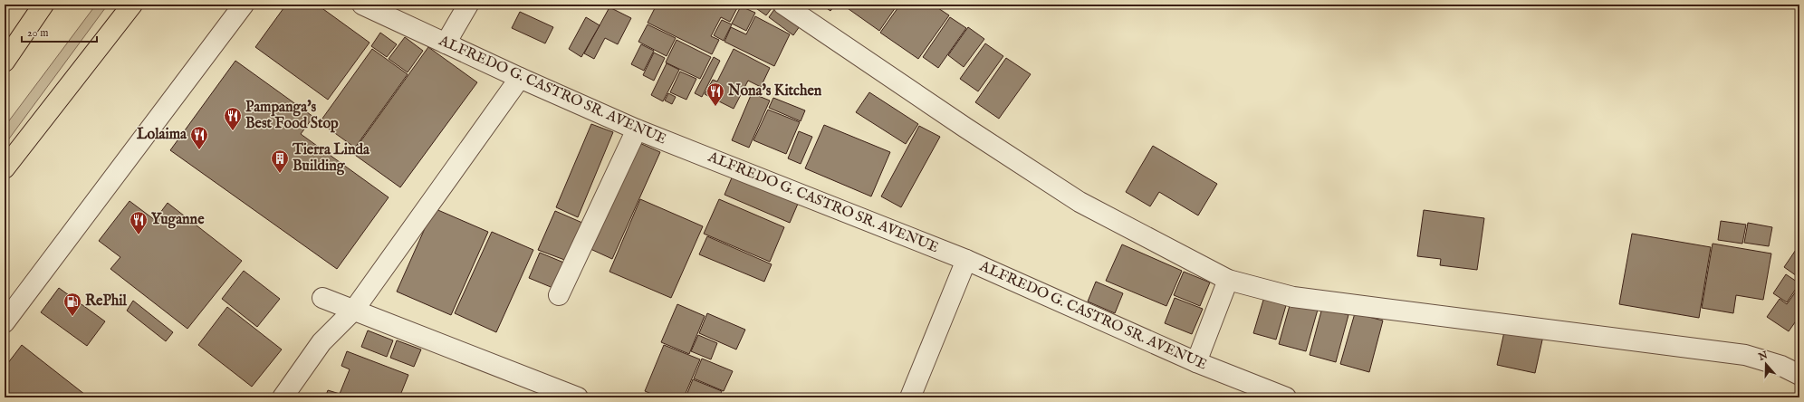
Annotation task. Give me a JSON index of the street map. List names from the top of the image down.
{
  "streets": {
    "street": ["ALFREDO G. CASTRO SR. AVENUE"]
  },
  "places": {
    "restaurant": [
      "Nona's Kitchen",
      "Pampanga's Best Food Stop",
      "Lolaima",
      "Yuganne"
    ],
    "building": ["Tierra Linda Building"],
    "fuel station": ["RePhil"]
  },
  "scale_bar": "20 m",
  "north": "top"
}
